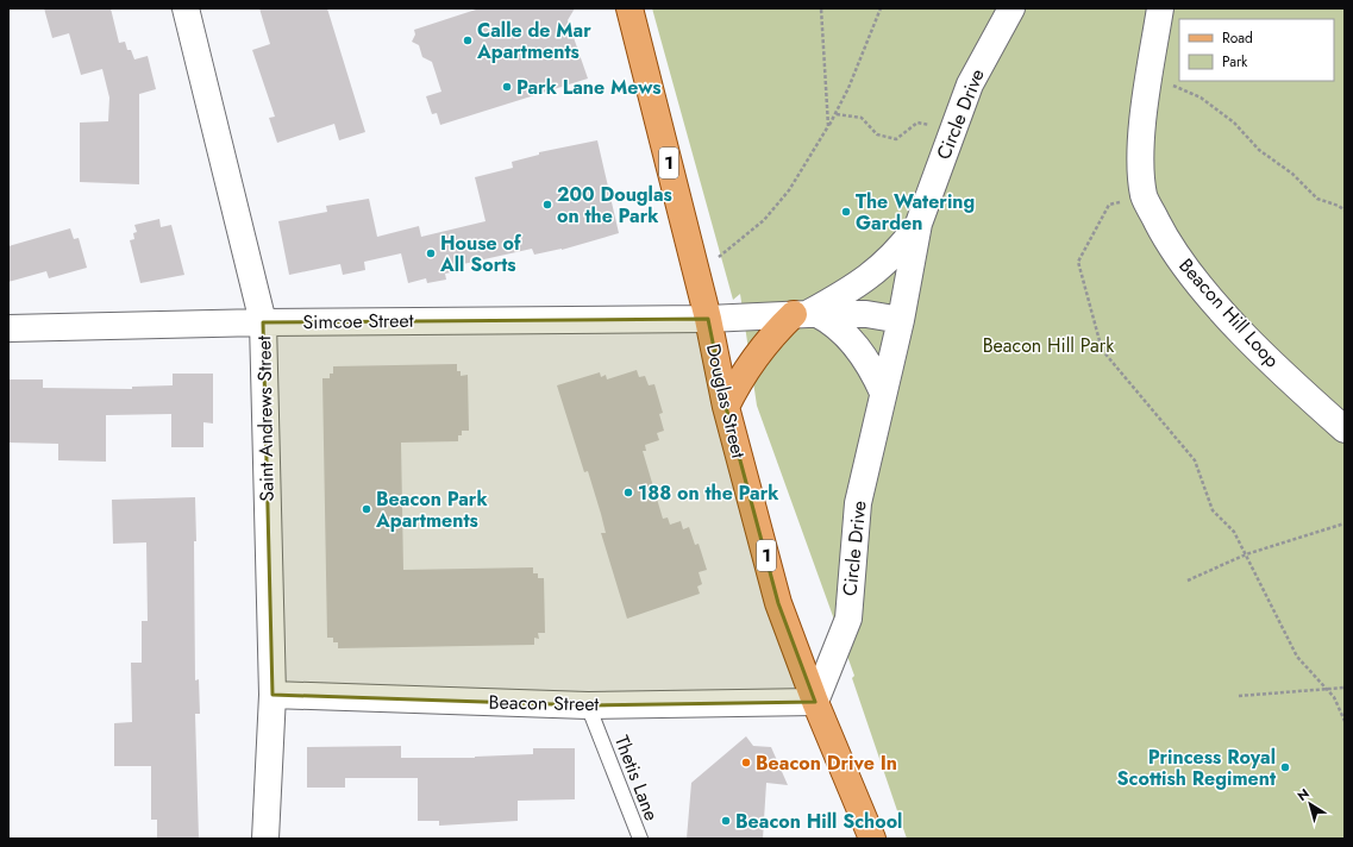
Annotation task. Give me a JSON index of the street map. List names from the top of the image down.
{
  "streets": {
    "main road": ["1", "Douglas Street"],
    "street": [
      "Circle Drive",
      "Beacon Hill Loop",
      "Simcoe Street",
      "Saint Andrews Street",
      "Beacon Street"
    ],
    "lane": ["Thetis Lane"]
  },
  "crossings": [
    ["Circle Drive", "Simcoe Street"],
    ["Circle Drive", "Douglas Street"],
    ["Circle Drive", "Beacon Street"],
    ["Simcoe Street", "Douglas Street"],
    ["Simcoe Street", "Saint Andrews Street"],
    ["Douglas Street", "Beacon Street"],
    ["Saint Andrews Street", "Beacon Street"],
    ["Beacon Street", "Thetis Lane"]
  ],
  "parks": ["Beacon Hill Park"],
  "places": [
    "Calle de Mar Apartments",
    "Park Lane Mews",
    "200 Douglas on the Park",
    "The Watering Garden",
    "House of All Sorts",
    "188 on the Park",
    "Beacon Park Apartments",
    "Beacon Drive In",
    "Princess Royal Scottish Regiment",
    "Beacon Hill School"
  ],
  "legend": ["Road", "Park"],
  "north": "top left"
}
